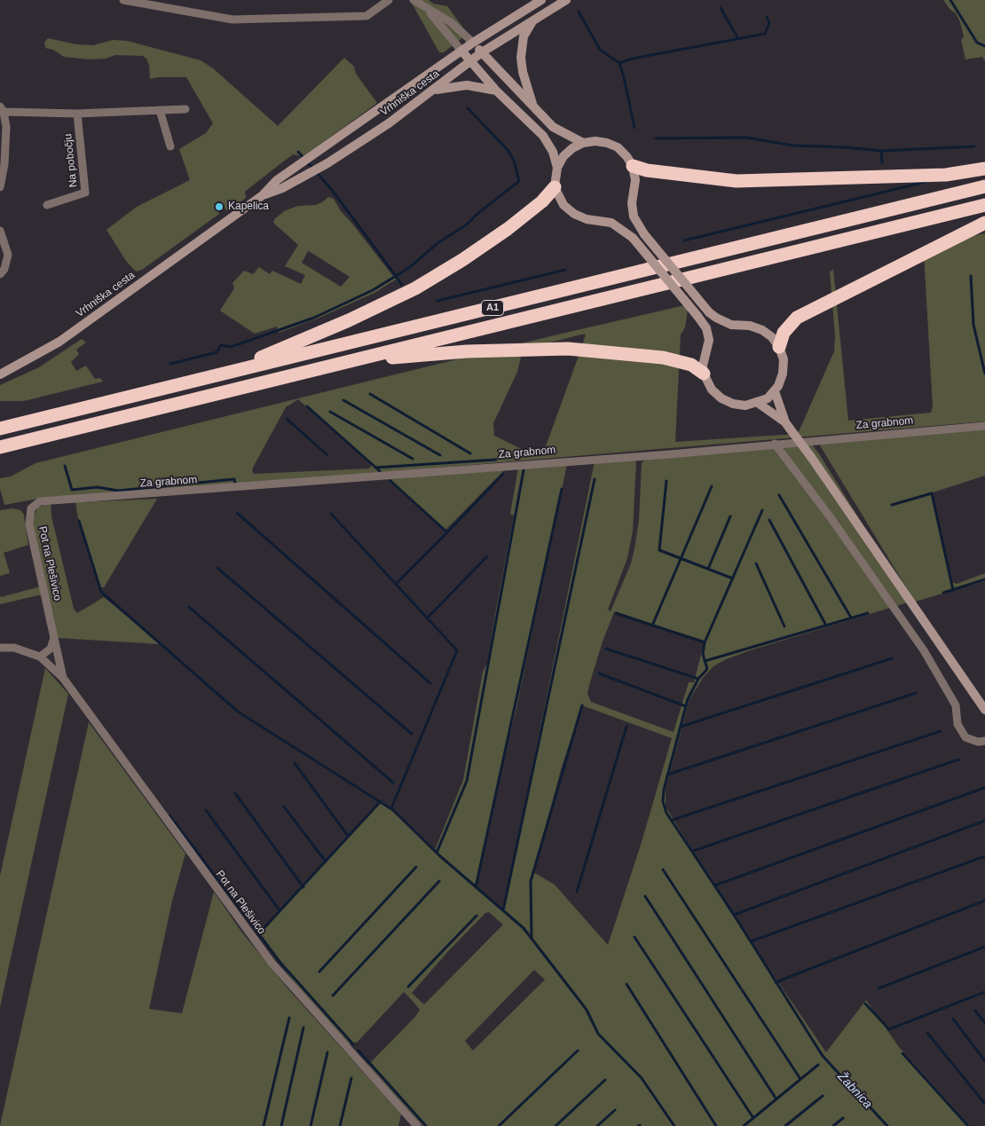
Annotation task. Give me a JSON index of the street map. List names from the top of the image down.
{
  "streets": {
    "highway": ["A1"],
    "main road": ["Vrhniška cesta"],
    "street": ["Na pobočju", "Za grabnom", "Pot na Plešivico"]
  },
  "crossings": [
    ["Za grabnom", "Pot na Plešivico"]
  ],
  "water": ["Žabnica"],
  "places": ["Kapelica"]
}
